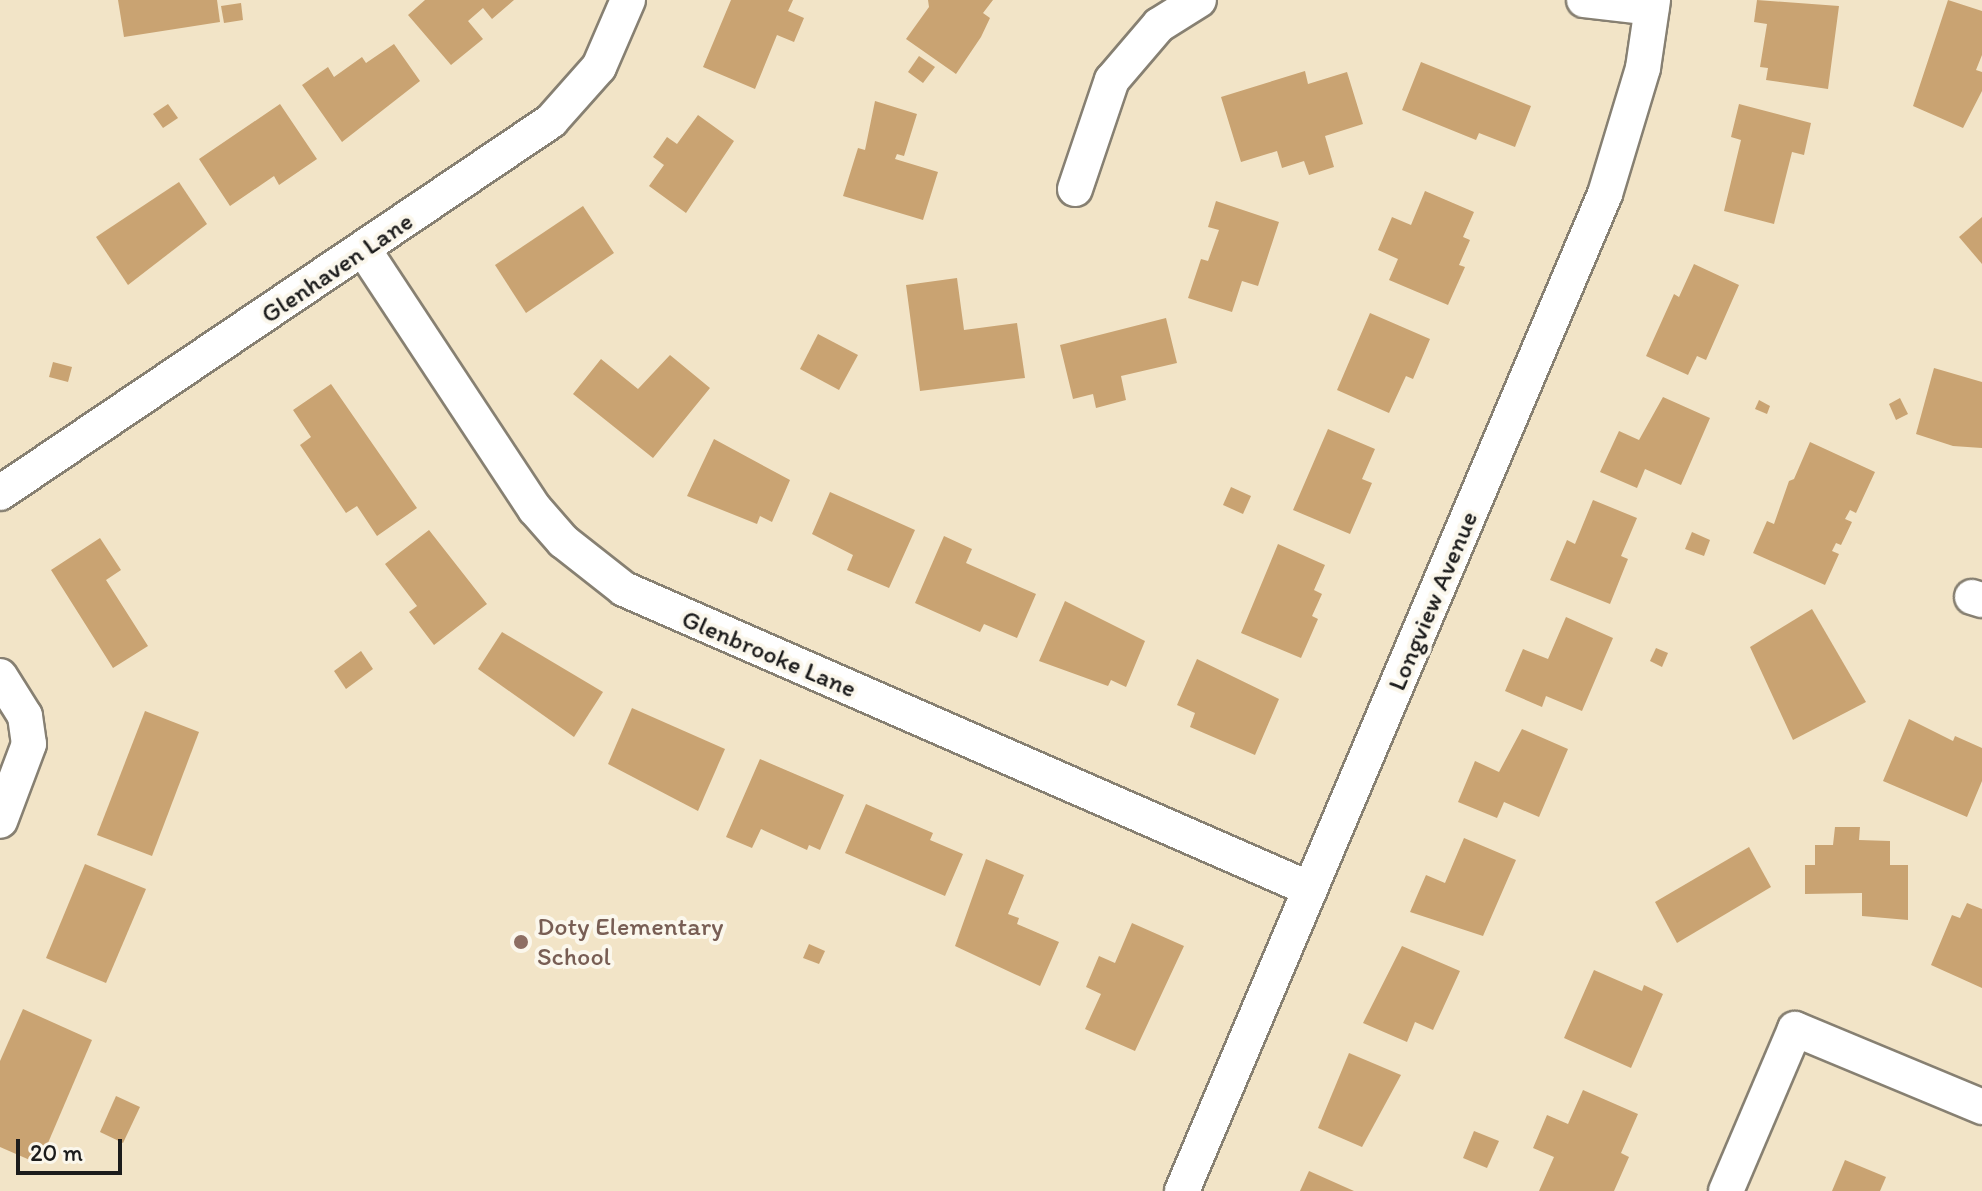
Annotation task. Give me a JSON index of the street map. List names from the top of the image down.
{
  "streets": {
    "street": ["Glenhaven Lane", "Longview Avenue", "Glenbrooke Lane"]
  },
  "crossings": [
    ["Glenhaven Lane", "Glenbrooke Lane"],
    ["Longview Avenue", "Glenbrooke Lane"]
  ],
  "places": ["Doty Elementary School"],
  "scale_bar": "20 m"
}
